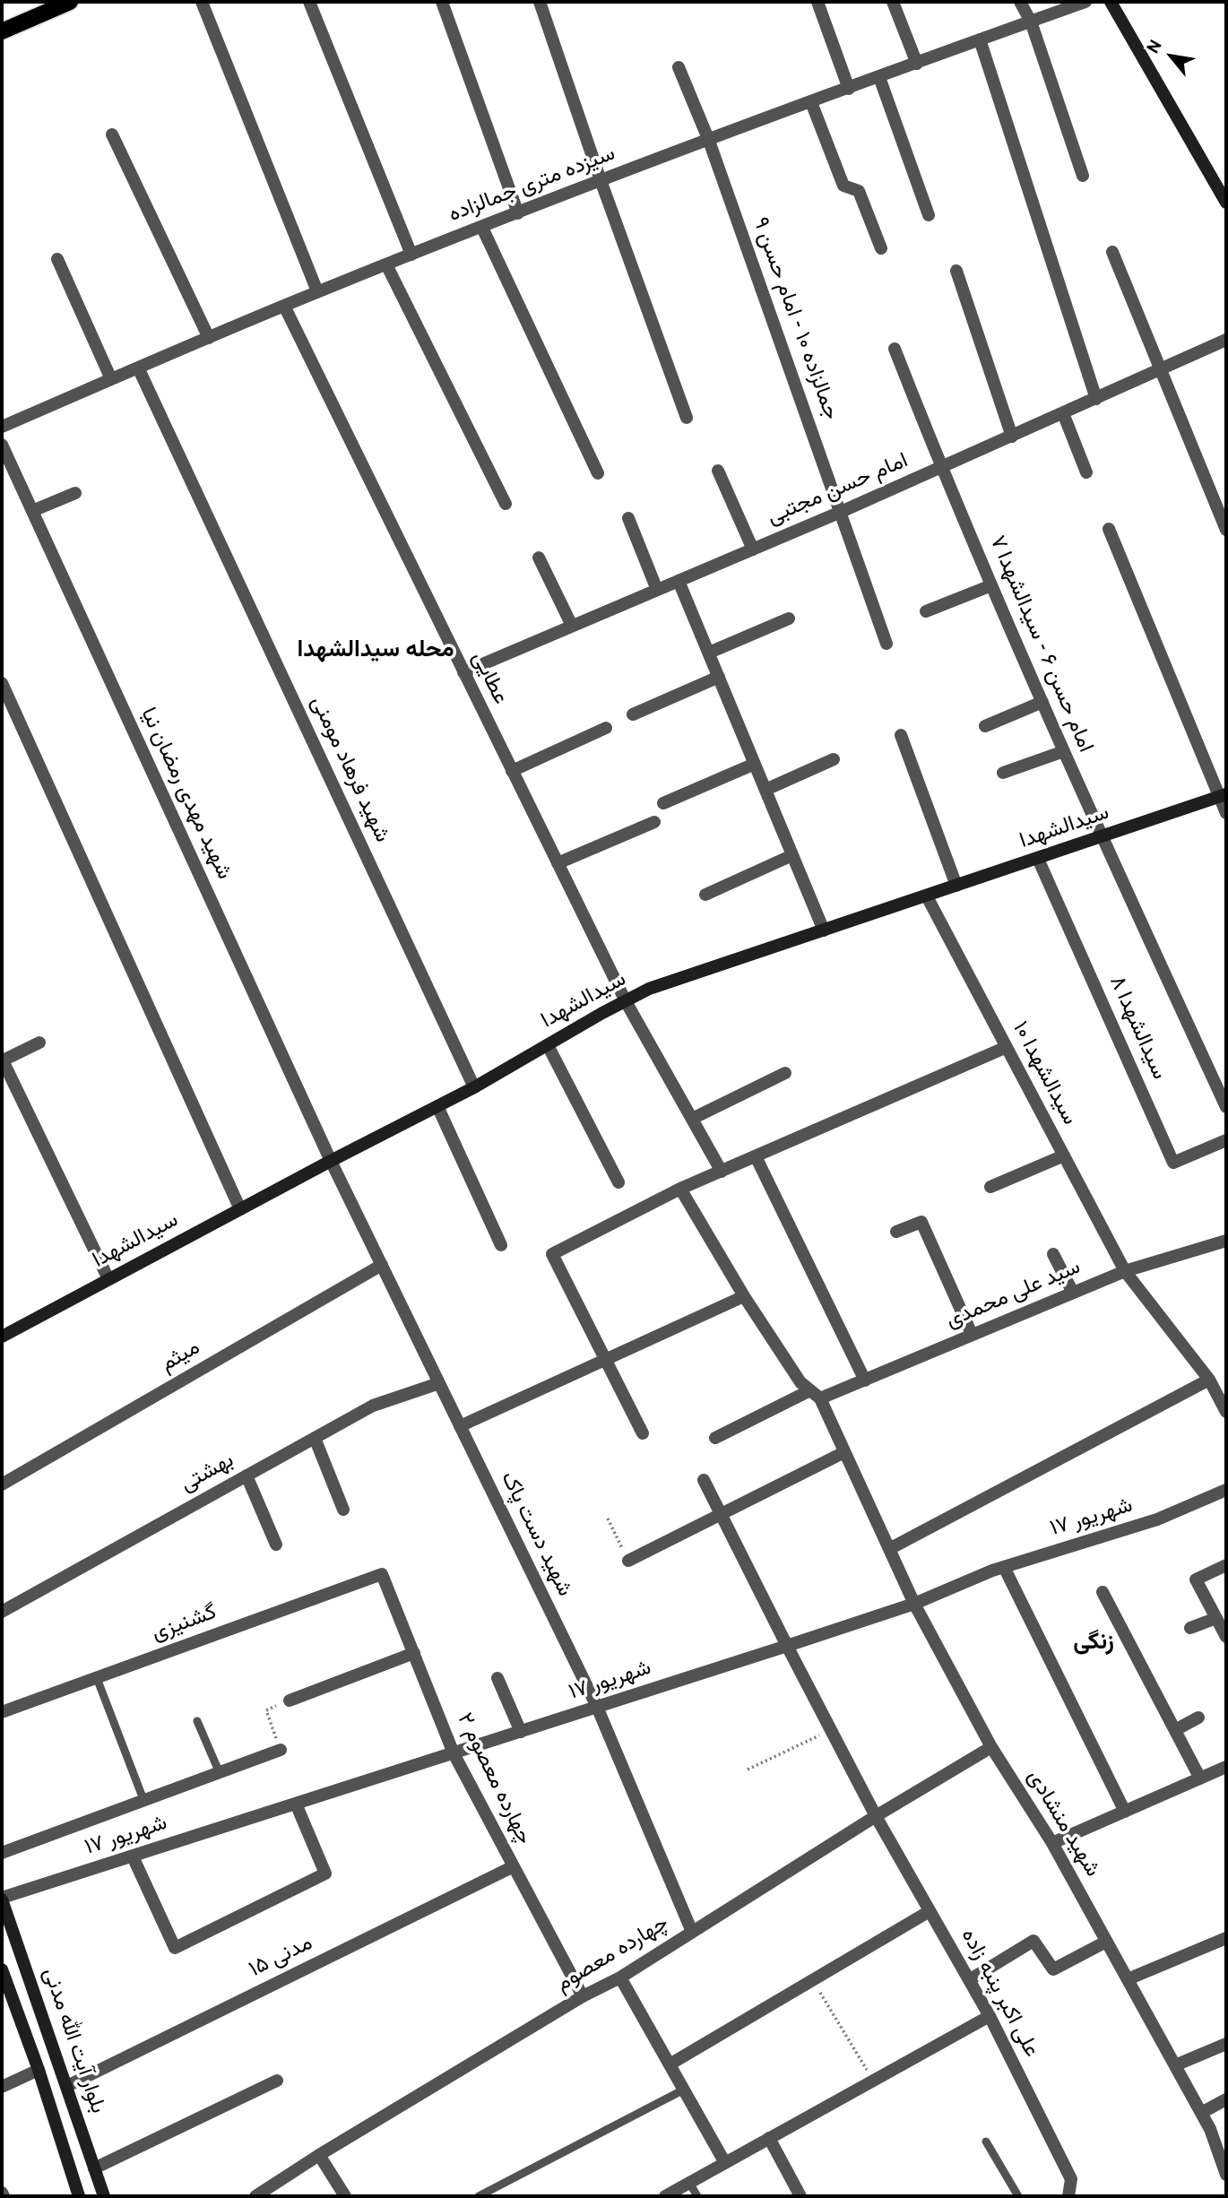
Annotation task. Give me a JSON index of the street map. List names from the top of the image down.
{
  "streets": {
    "street": [
      "سیزده متری جمالزاده",
      "جمالزاده ۱۰ - امام حسن ۹",
      "امام حسن مجتبی",
      "امام حسن ۶ - سیدالشهدا ۷",
      "عطایی",
      "شهید فرهاد مومنی",
      "شهید مهدی رمضان نیا",
      "سیدالشهدا",
      "سیدالشهدا ۸",
      "سیدالشهدا ۱۰",
      "سید علی محمدی",
      "میثم",
      "بهشتی",
      "۱۷ شهریور",
      "شهید دست پاک",
      "گشنیزی",
      "چهارده معصوم ۲",
      "شهید منشادی",
      "چهارده معصوم",
      "مدنی ۱۵",
      "علی اکبر پنبه زاده",
      "بلوار آیت الله مدنی"
    ]
  },
  "crossings": [
    ["سیزده متری جمالزاده", "جمالزاده ۱۰ - امام حسن ۹"],
    ["سیزده متری جمالزاده", "عطایی"],
    ["سیزده متری جمالزاده", "شهید فرهاد مومنی"],
    ["جمالزاده ۱۰ - امام حسن ۹", "امام حسن مجتبی"],
    ["امام حسن مجتبی", "امام حسن ۶ - سیدالشهدا ۷"],
    ["امام حسن مجتبی", "عطایی"],
    ["امام حسن ۶ - سیدالشهدا ۷", "سیدالشهدا"],
    ["عطایی", "سیدالشهدا"],
    ["شهید فرهاد مومنی", "سیدالشهدا"],
    ["شهید مهدی رمضان نیا", "سیدالشهدا"],
    ["شهید مهدی رمضان نیا", "شهید دست پاک"],
    ["سیدالشهدا", "سیدالشهدا ۸"],
    ["سیدالشهدا", "سیدالشهدا ۱۰"],
    ["سیدالشهدا", "شهید دست پاک"],
    ["سیدالشهدا ۱۰", "سید علی محمدی"],
    ["سید علی محمدی", "شهید منشادی"],
    ["میثم", "شهید دست پاک"],
    ["بهشتی", "شهید دست پاک"],
    ["۱۷ شهریور", "شهید دست پاک"],
    ["۱۷ شهریور", "چهارده معصوم ۲"],
    ["۱۷ شهریور", "شهید منشادی"],
    ["۱۷ شهریور", "علی اکبر پنبه زاده"],
    ["۱۷ شهریور", "بلوار آیت الله مدنی"],
    ["شهید دست پاک", "چهارده معصوم"],
    ["گشنیزی", "چهارده معصوم ۲"],
    ["چهارده معصوم ۲", "چهارده معصوم"],
    ["چهارده معصوم ۲", "مدنی ۱۵"],
    ["شهید منشادی", "چهارده معصوم"],
    ["چهارده معصوم", "علی اکبر پنبه زاده"],
    ["مدنی ۱۵", "بلوار آیت الله مدنی"]
  ],
  "districts": ["محله سیدالشهدا", "زنگی"],
  "north": "top left"
}
